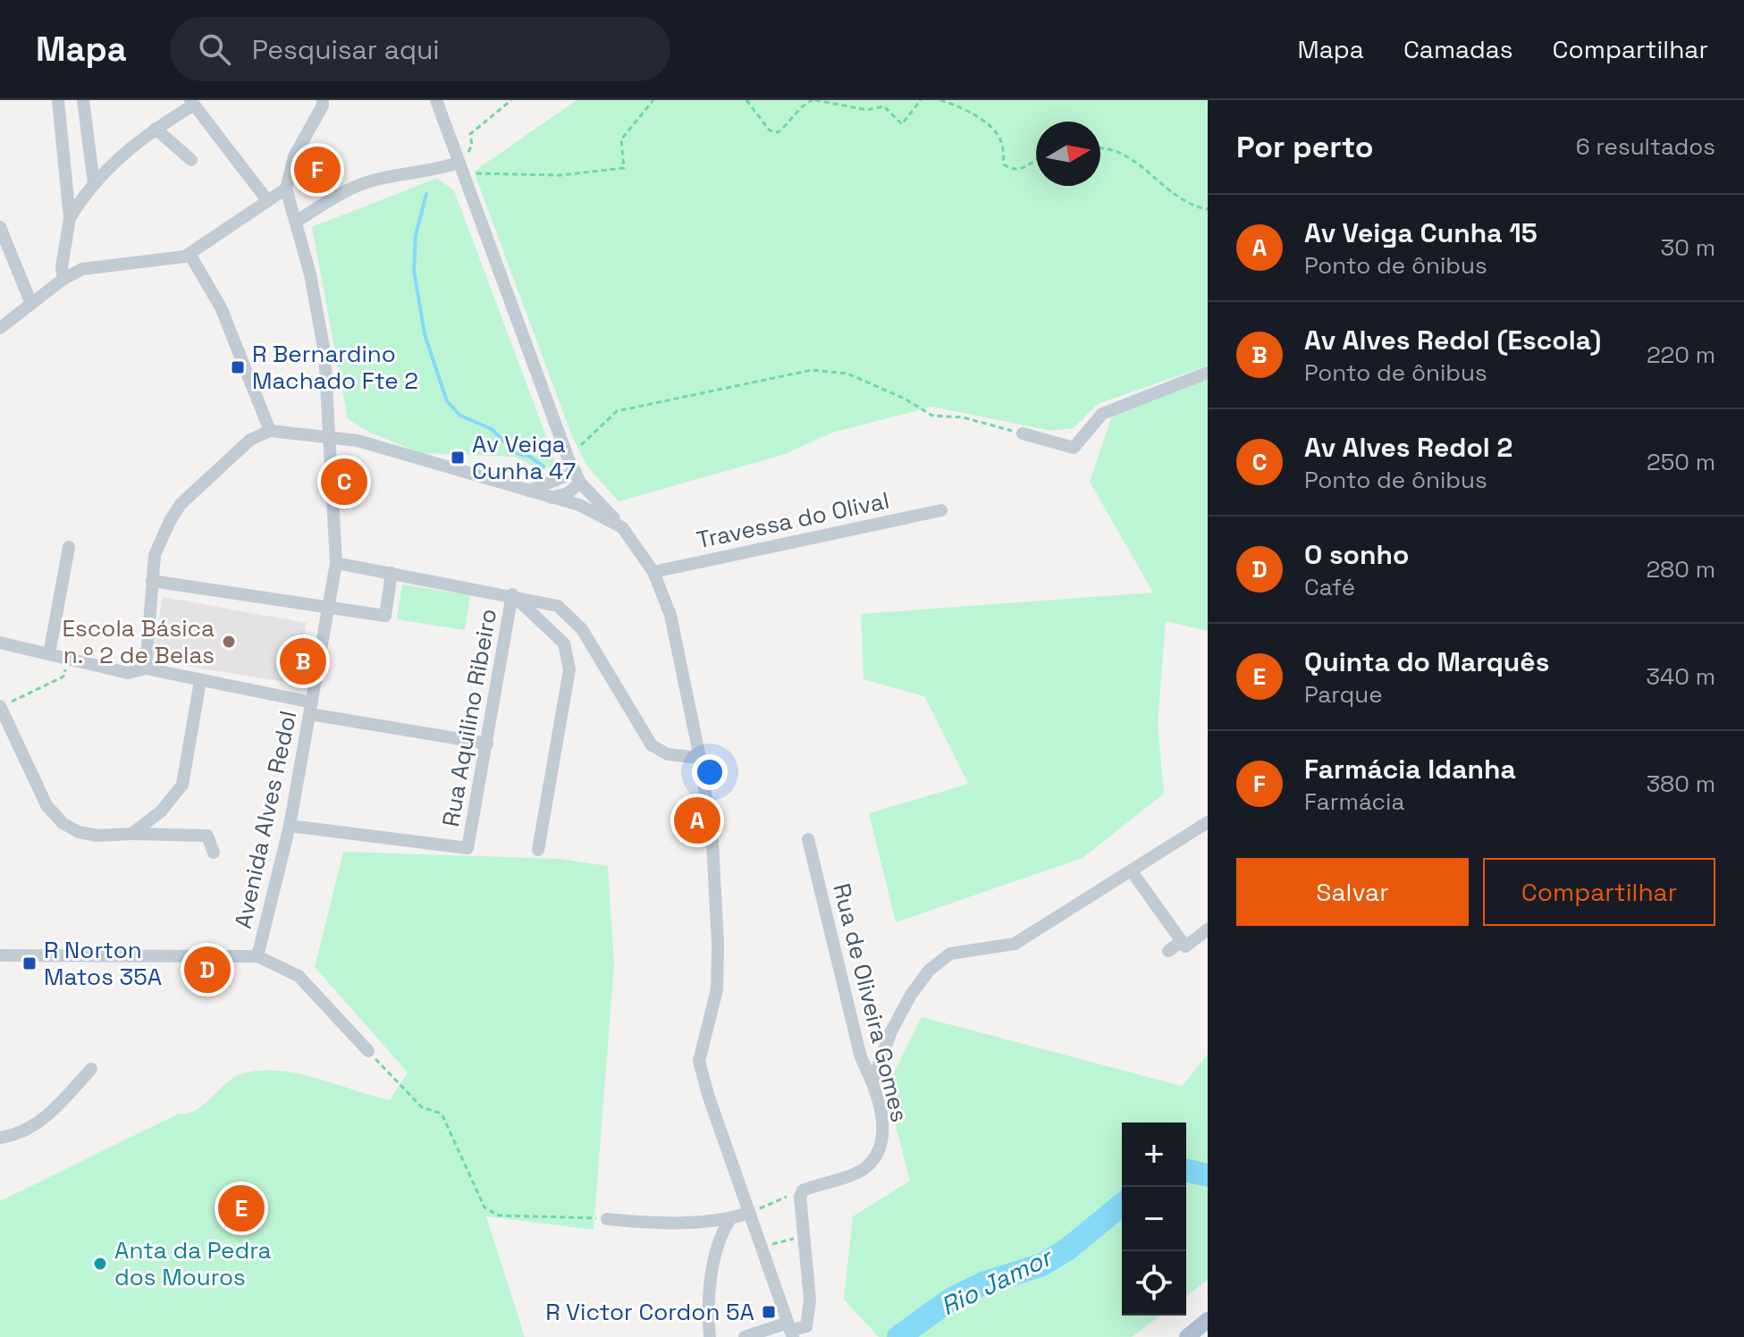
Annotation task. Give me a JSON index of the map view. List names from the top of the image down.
{
  "streets": {
    "street": [
      "Travessa do Olival",
      "Rua Aquilino Ribeiro",
      "Avenida Alves Redol",
      "Rua de Oliveira Gomes"
    ]
  },
  "crossings": [
    ["Rua Aquilino Ribeiro", "Avenida Alves Redol"]
  ],
  "water": ["Rio Jamor"],
  "places": {
    "transit": [
      "R Bernardino Machado Fte 2",
      "Av Veiga Cunha 47",
      "R Norton Matos 35A",
      "R Victor Cordon 5A"
    ],
    "other": ["Escola Básica n.º 2 de Belas", "Anta da Pedra dos Mouros"]
  },
  "north": "right",
  "page": {
    "header": "Mapa",
    "search": "Pesquisar aqui",
    "nav": ["Mapa", "Camadas", "Compartilhar"],
    "heading": ["Por perto", "6 resultados"],
    "pins": [
      "F",
      "C",
      "B",
      "A",
      "D",
      "E"
    ],
    "list": [
      {
        "mark": "A",
        "name": "Av Veiga Cunha 15",
        "note": "Ponto de ônibus",
        "value": "30 m"
      },
      {
        "mark": "B",
        "name": "Av Alves Redol (Escola)",
        "note": "Ponto de ônibus",
        "value": "220 m"
      },
      {
        "mark": "C",
        "name": "Av Alves Redol 2",
        "note": "Ponto de ônibus",
        "value": "250 m"
      },
      {
        "mark": "D",
        "name": "O sonho",
        "note": "Café",
        "value": "280 m"
      },
      {
        "mark": "E",
        "name": "Quinta do Marquês",
        "note": "Parque",
        "value": "340 m"
      },
      {
        "mark": "F",
        "name": "Farmácia Idanha",
        "note": "Farmácia",
        "value": "380 m"
      }
    ],
    "buttons": ["Salvar", "Compartilhar"],
    "map_buttons": ["+", "−"]
  }
}
